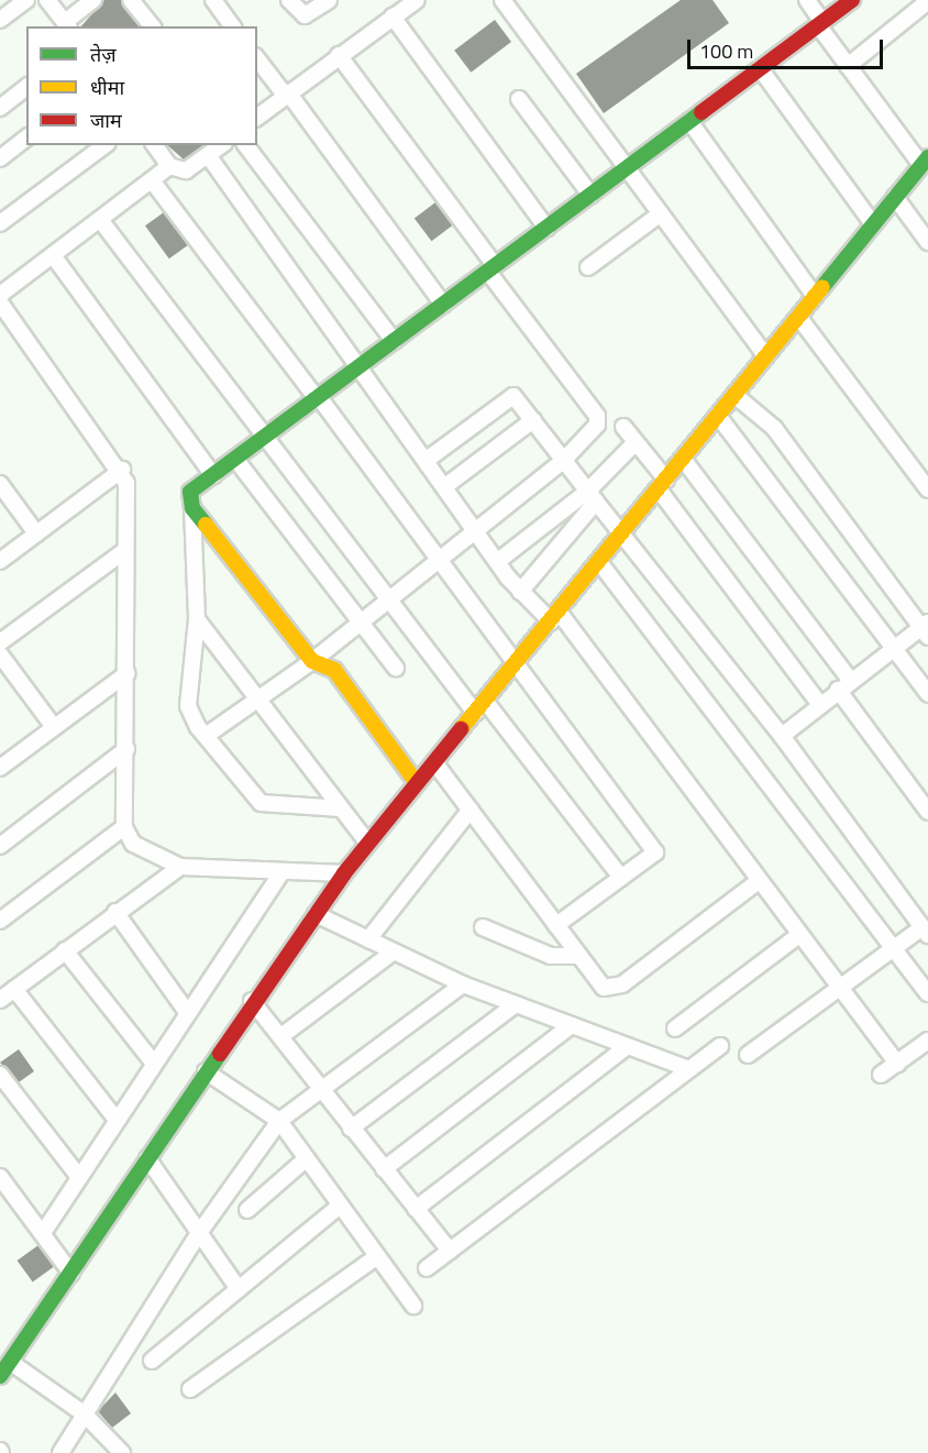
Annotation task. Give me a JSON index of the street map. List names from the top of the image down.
{
  "legend": ["तेज़", "धीमा", "जाम"],
  "scale_bar": "100 m"
}
